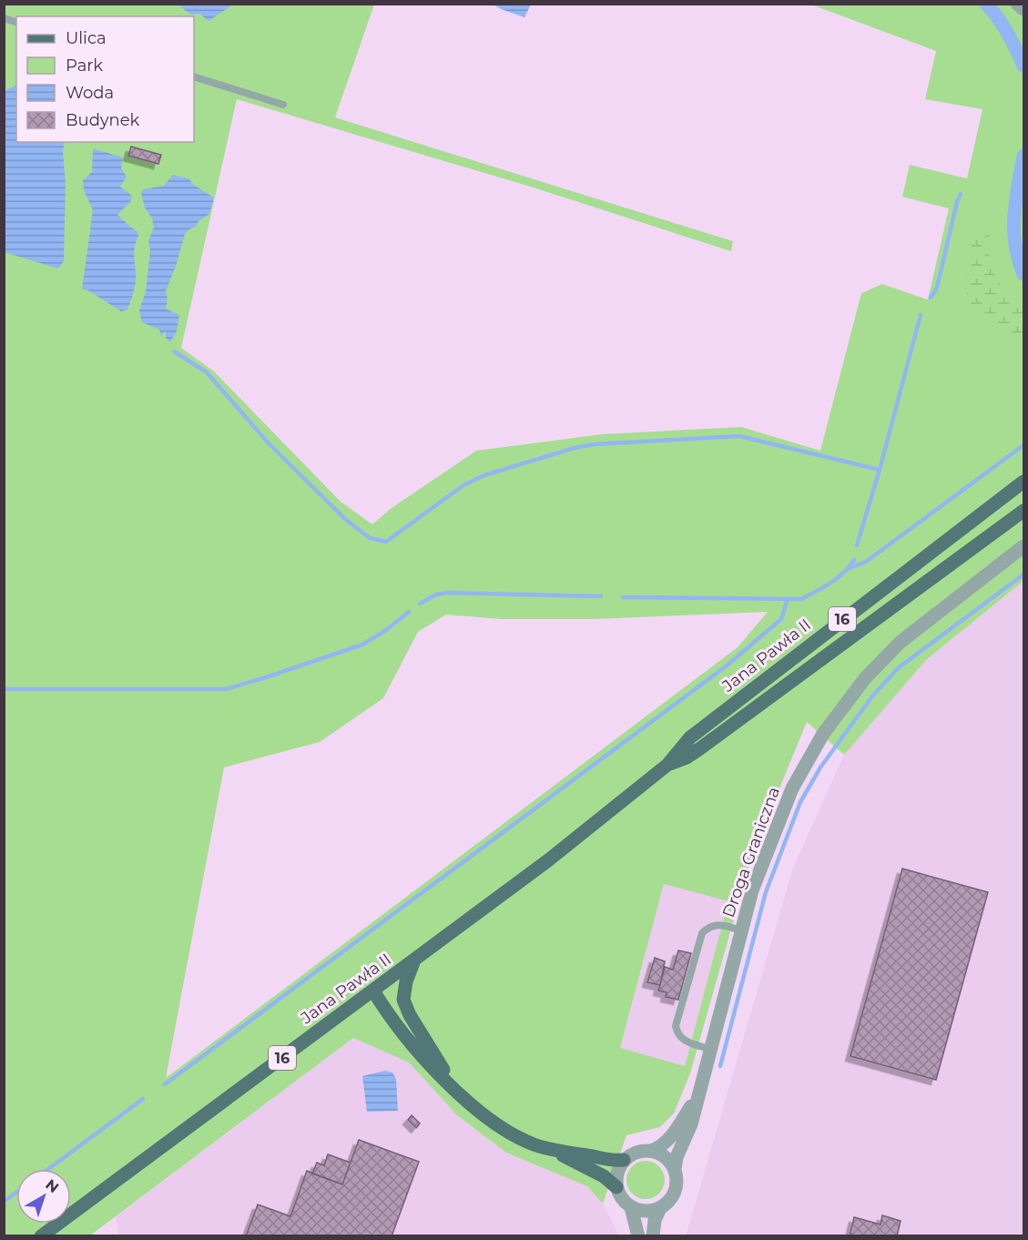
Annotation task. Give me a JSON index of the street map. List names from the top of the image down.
{
  "streets": {
    "main road": ["16", "Jana Pawła II"],
    "street": ["Droga Graniczna"]
  },
  "legend": [
    "Ulica",
    "Park",
    "Woda",
    "Budynek"
  ],
  "north": "top right"
}
